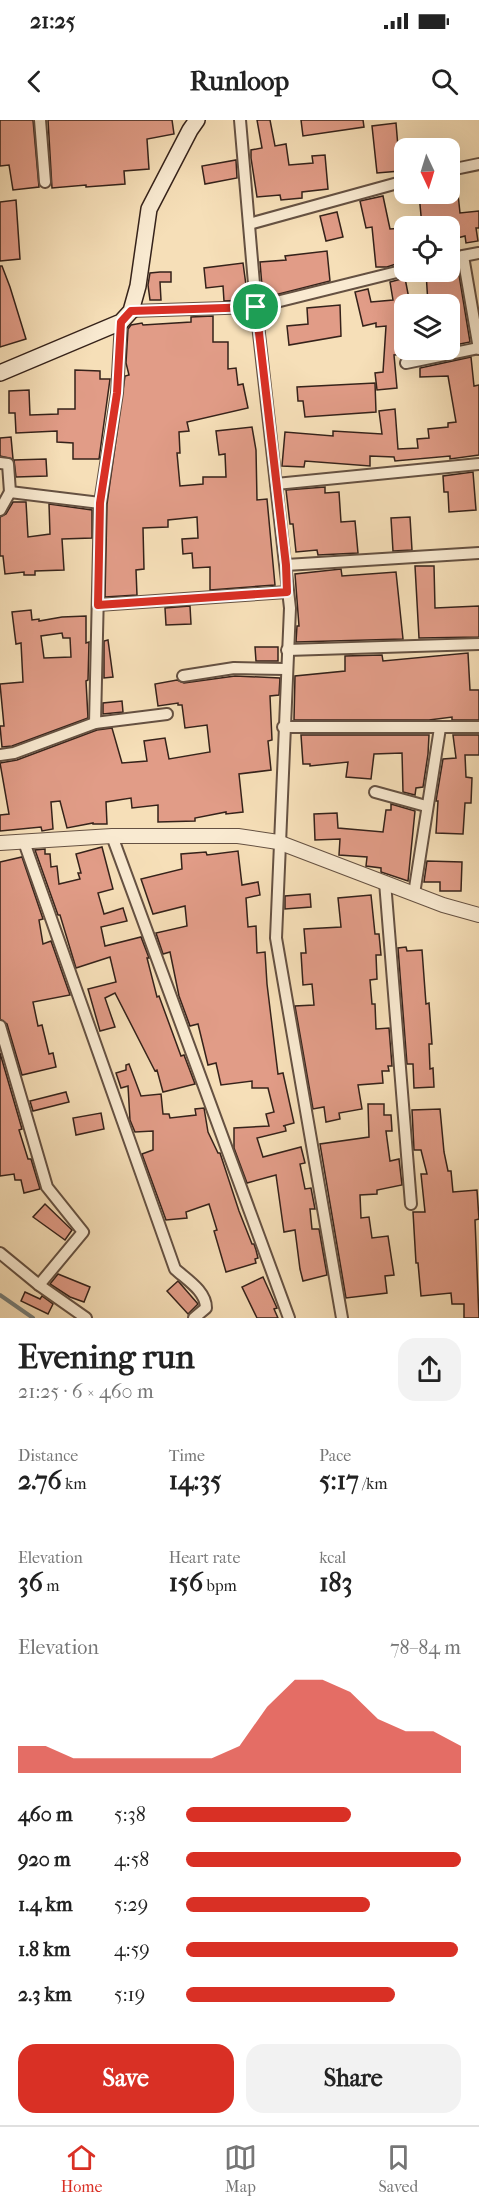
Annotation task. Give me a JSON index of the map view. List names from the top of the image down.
{
  "north": "bottom",
  "page": {
    "status": "21:25",
    "header": "Runloop",
    "heading": ["Evening run", "21:25 · 6 × 460 m"],
    "stats": [
      ["Distance", "2.76 km"],
      ["Time", "14:35"],
      ["Pace", "5:17 /km"],
      ["Elevation", "36 m"],
      ["Heart rate", "156 bpm"],
      ["kcal", "183"]
    ],
    "chart": ["Elevation", "78–84 m"],
    "list": [
      {
        "name": "460 m",
        "note": "5:38"
      },
      {
        "name": "920 m",
        "note": "4:58"
      },
      {
        "name": "1.4 km",
        "note": "5:29"
      },
      {
        "name": "1.8 km",
        "note": "4:59"
      },
      {
        "name": "2.3 km",
        "note": "5:19"
      }
    ],
    "buttons": ["Save", "Share"],
    "tabs": ["Home", "Map", "Saved"]
  }
}
